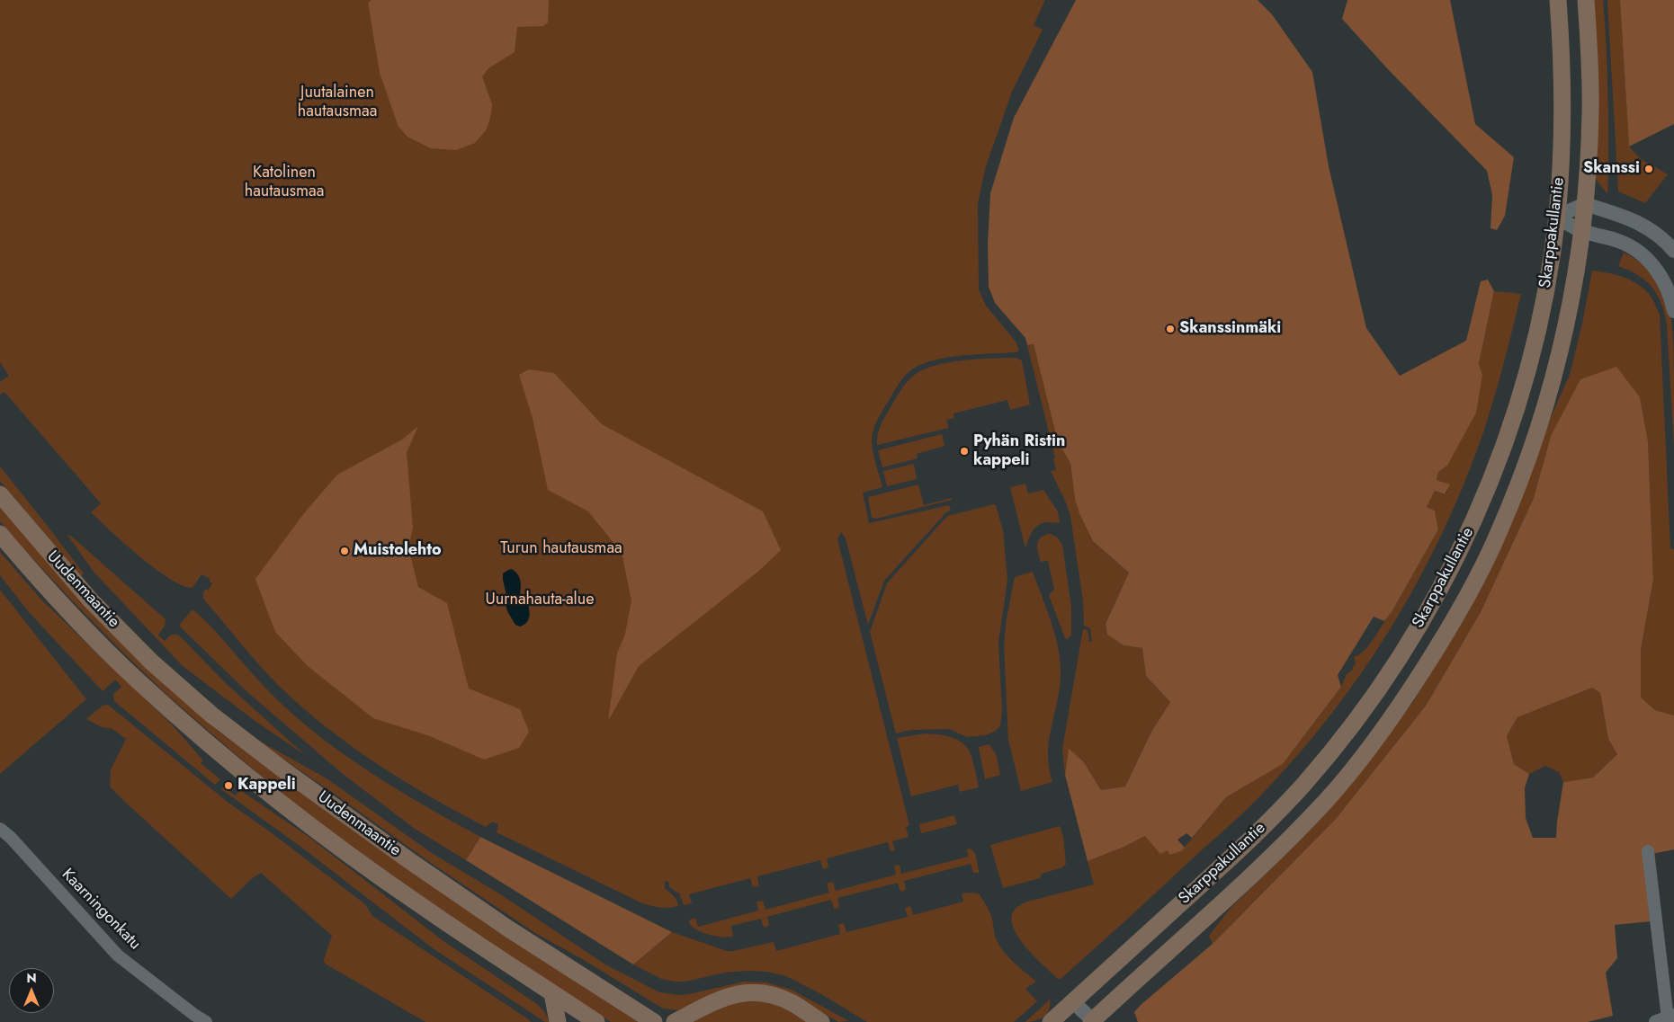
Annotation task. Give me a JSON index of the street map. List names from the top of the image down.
{
  "streets": {
    "main road": ["Skarppakullantie", "Uudenmaantie"],
    "street": ["Kaarningonkatu"]
  },
  "parks": [
    "Juutalainen hautausmaa",
    "Katolinen hautausmaa",
    "Turun hautausmaa",
    "Uurnahauta-alue"
  ],
  "places": [
    "Skanssi",
    "Skanssinmäki",
    "Pyhän Ristin kappeli",
    "Muistolehto",
    "Kappeli"
  ],
  "north": "top"
}
